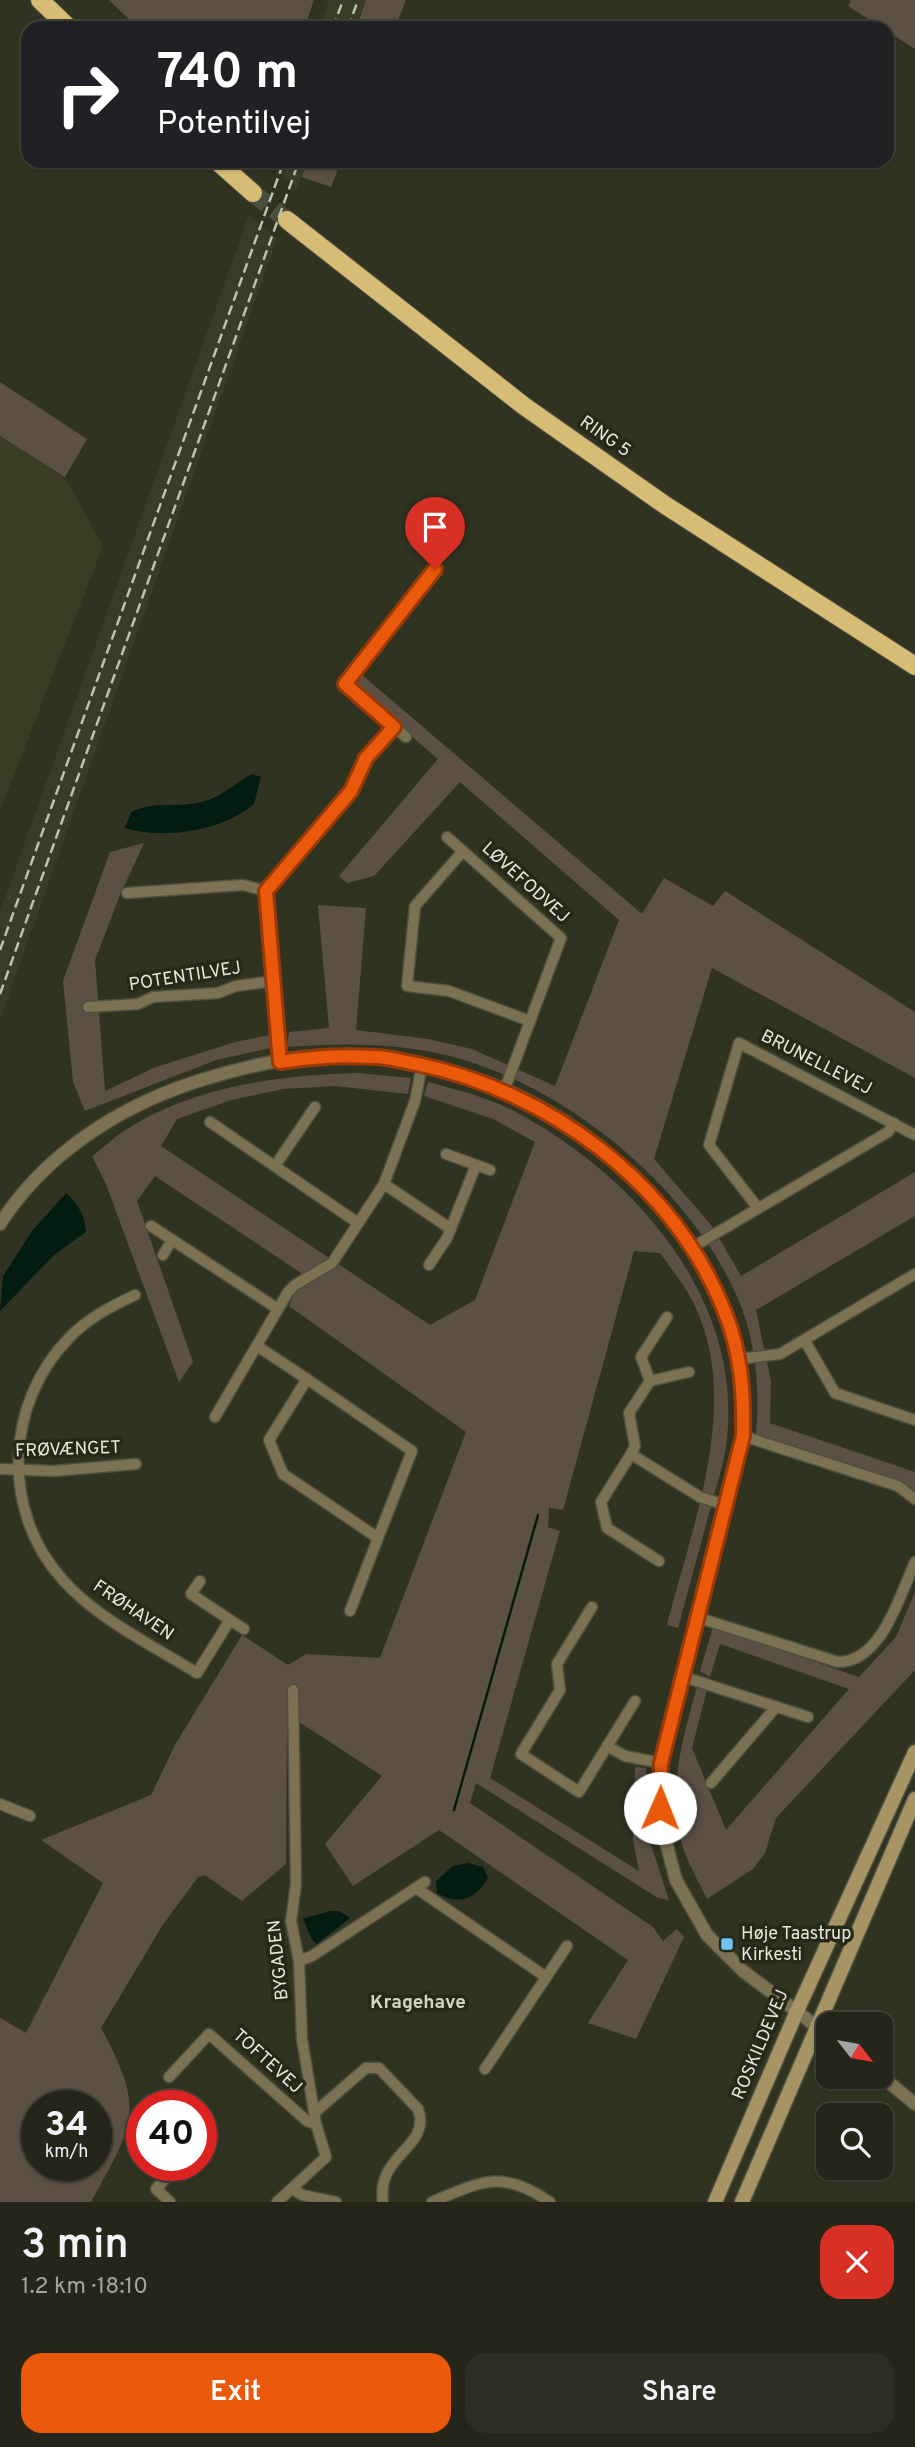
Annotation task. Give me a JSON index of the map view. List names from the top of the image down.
{
  "streets": {
    "highway": ["RING 5"],
    "main road": ["ROSKILDEVEJ"],
    "street": [
      "LØVEFODVEJ",
      "POTENTILVEJ",
      "BRUNELLEVEJ",
      "FRØVÆNGET",
      "FRØHAVEN",
      "BYGADEN",
      "TOFTEVEJ"
    ]
  },
  "crossings": [
    ["FRØVÆNGET", "FRØHAVEN"],
    ["BYGADEN", "TOFTEVEJ"]
  ],
  "districts": ["Kragehave"],
  "places": {
    "transit": ["Høje Taastrup Kirkesti"]
  },
  "north": "bottom right",
  "page": {
    "turn": ["740 m", "Potentilvej"],
    "speed": "34 km/h",
    "limit": "40",
    "heading": ["3 min", "1.2 km · 18:10"],
    "buttons": ["Exit", "Share"]
  }
}
